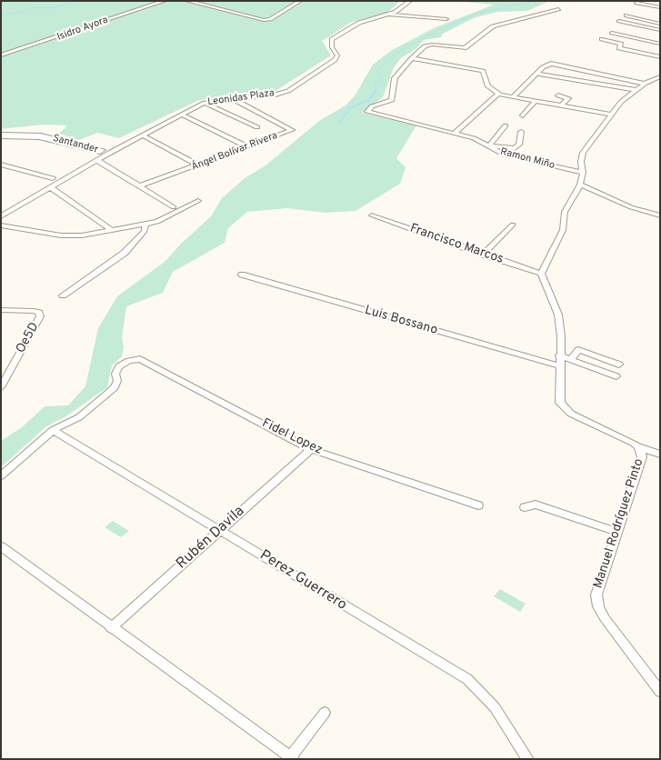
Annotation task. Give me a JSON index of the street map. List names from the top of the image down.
{
  "streets": {
    "street": [
      "Isidro Ayora",
      "Leonidas Plaza",
      "Santander",
      "Ángel Bolívar Rivera",
      "Ramon Miño",
      "Francisco Marcos",
      "Luis Bossano",
      "Oe5D",
      "Fidel Lopez",
      "Manuel Rodríguez Pinto",
      "Rubén Davila",
      "Perez Guerrero"
    ]
  },
  "crossings": [
    ["Leonidas Plaza", "Ángel Bolívar Rivera"],
    ["Francisco Marcos", "Manuel Rodríguez Pinto"],
    ["Luis Bossano", "Manuel Rodríguez Pinto"],
    ["Fidel Lopez", "Rubén Davila"],
    ["Fidel Lopez", "Perez Guerrero"],
    ["Rubén Davila", "Perez Guerrero"]
  ]
}
